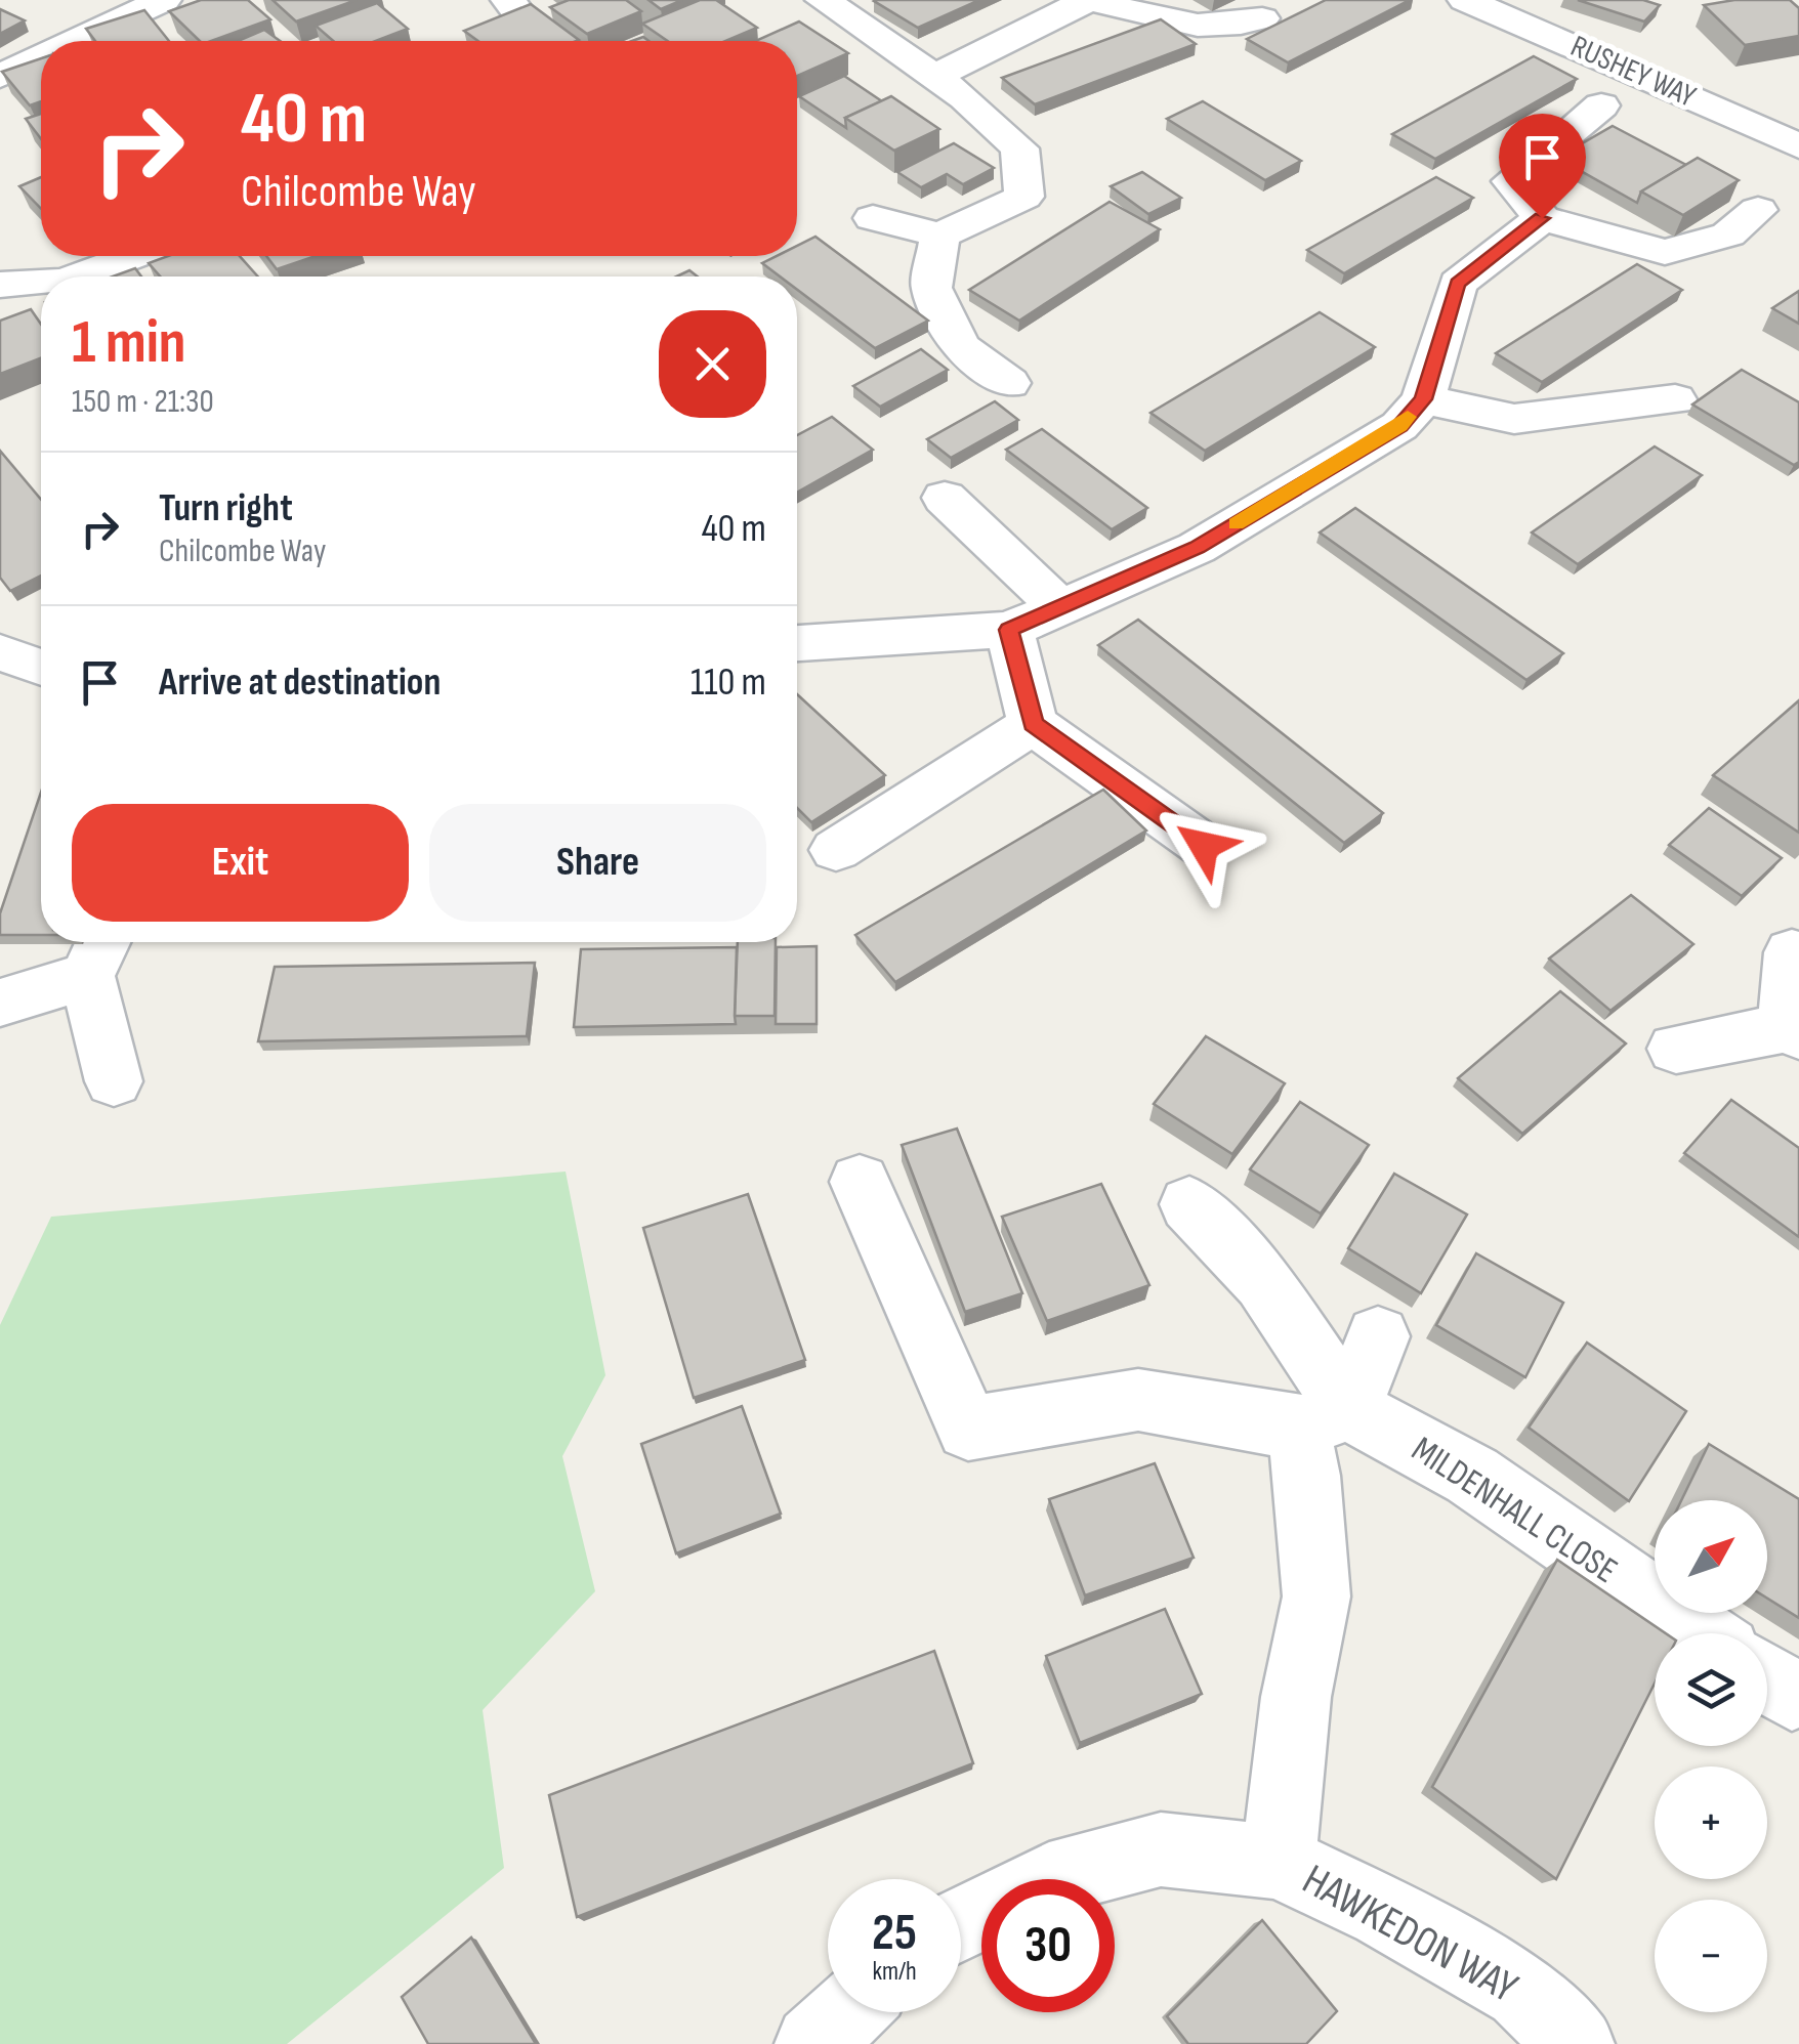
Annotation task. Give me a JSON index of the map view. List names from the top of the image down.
{
  "streets": {
    "street": ["RUSHEY WAY", "MILDENHALL CLOSE", "HAWKEDON WAY"]
  },
  "crossings": [
    ["MILDENHALL CLOSE", "HAWKEDON WAY"]
  ],
  "north": "top right",
  "page": {
    "turn": ["40 m", "Chilcombe Way"],
    "heading": ["1 min", "150 m · 21:30"],
    "list": [
      {
        "name": "Turn right",
        "note": "Chilcombe Way",
        "value": "40 m"
      },
      {
        "name": "Arrive at destination",
        "value": "110 m"
      }
    ],
    "buttons": ["Exit", "Share"],
    "map_buttons": ["+", "−"],
    "speed": "25 km/h",
    "limit": "30"
  }
}
